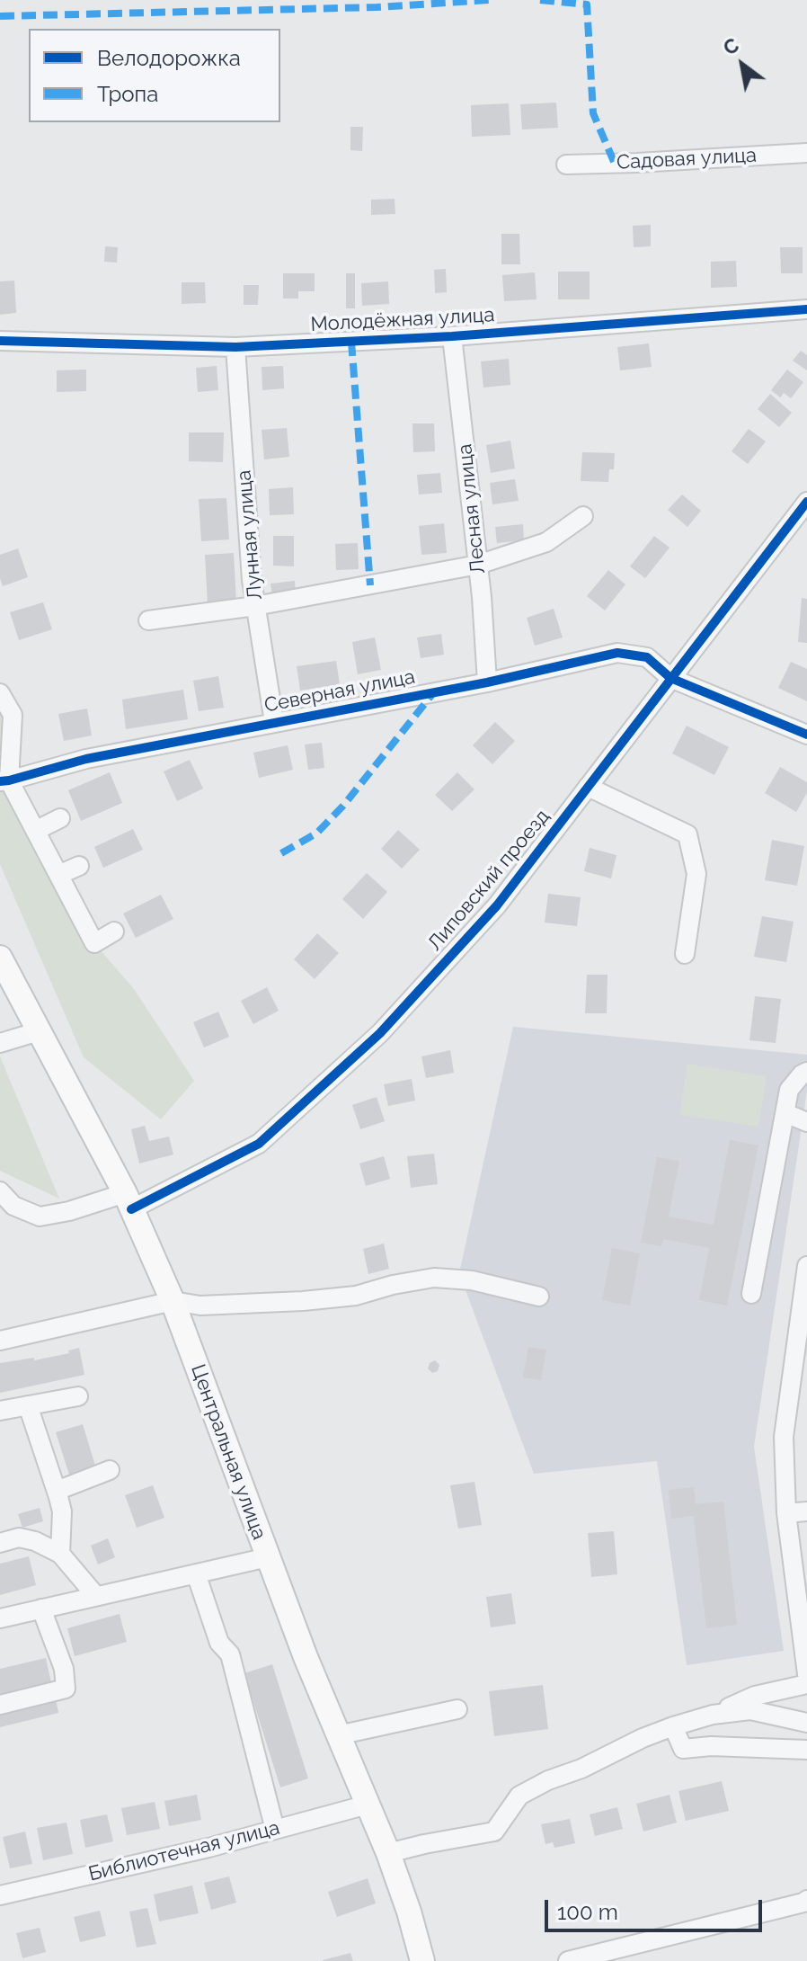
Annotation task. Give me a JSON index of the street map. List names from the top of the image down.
{
  "streets": {
    "main road": ["Центральная улица"],
    "street": [
      "Садовая улица",
      "Молодёжная улица",
      "Лесная улица",
      "Лунная улица",
      "Северная улица",
      "Липовский проезд",
      "Библиотечная улица"
    ]
  },
  "crossings": [
    ["Молодёжная улица", "Лесная улица"],
    ["Молодёжная улица", "Лунная улица"],
    ["Лесная улица", "Северная улица"],
    ["Лунная улица", "Северная улица"],
    ["Северная улица", "Липовский проезд"],
    ["Липовский проезд", "Центральная улица"],
    ["Центральная улица", "Библиотечная улица"]
  ],
  "legend": ["Велодорожка", "Тропа"],
  "scale_bar": "100 m",
  "north": "top left"
}
